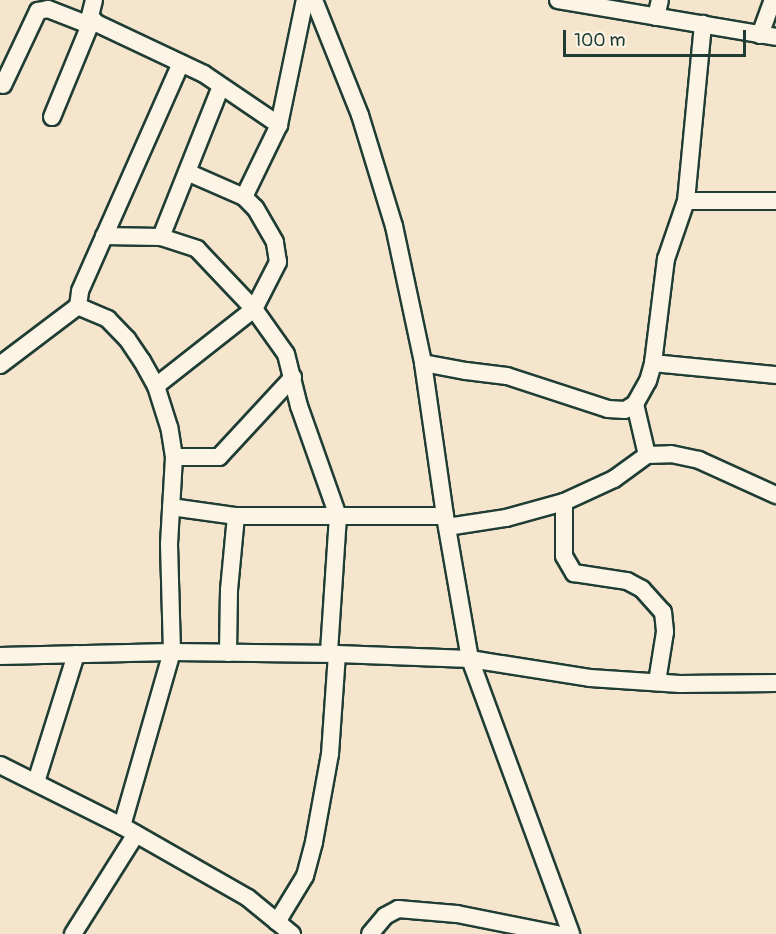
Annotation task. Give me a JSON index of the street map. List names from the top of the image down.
{
  "scale_bar": "100 m"
}
